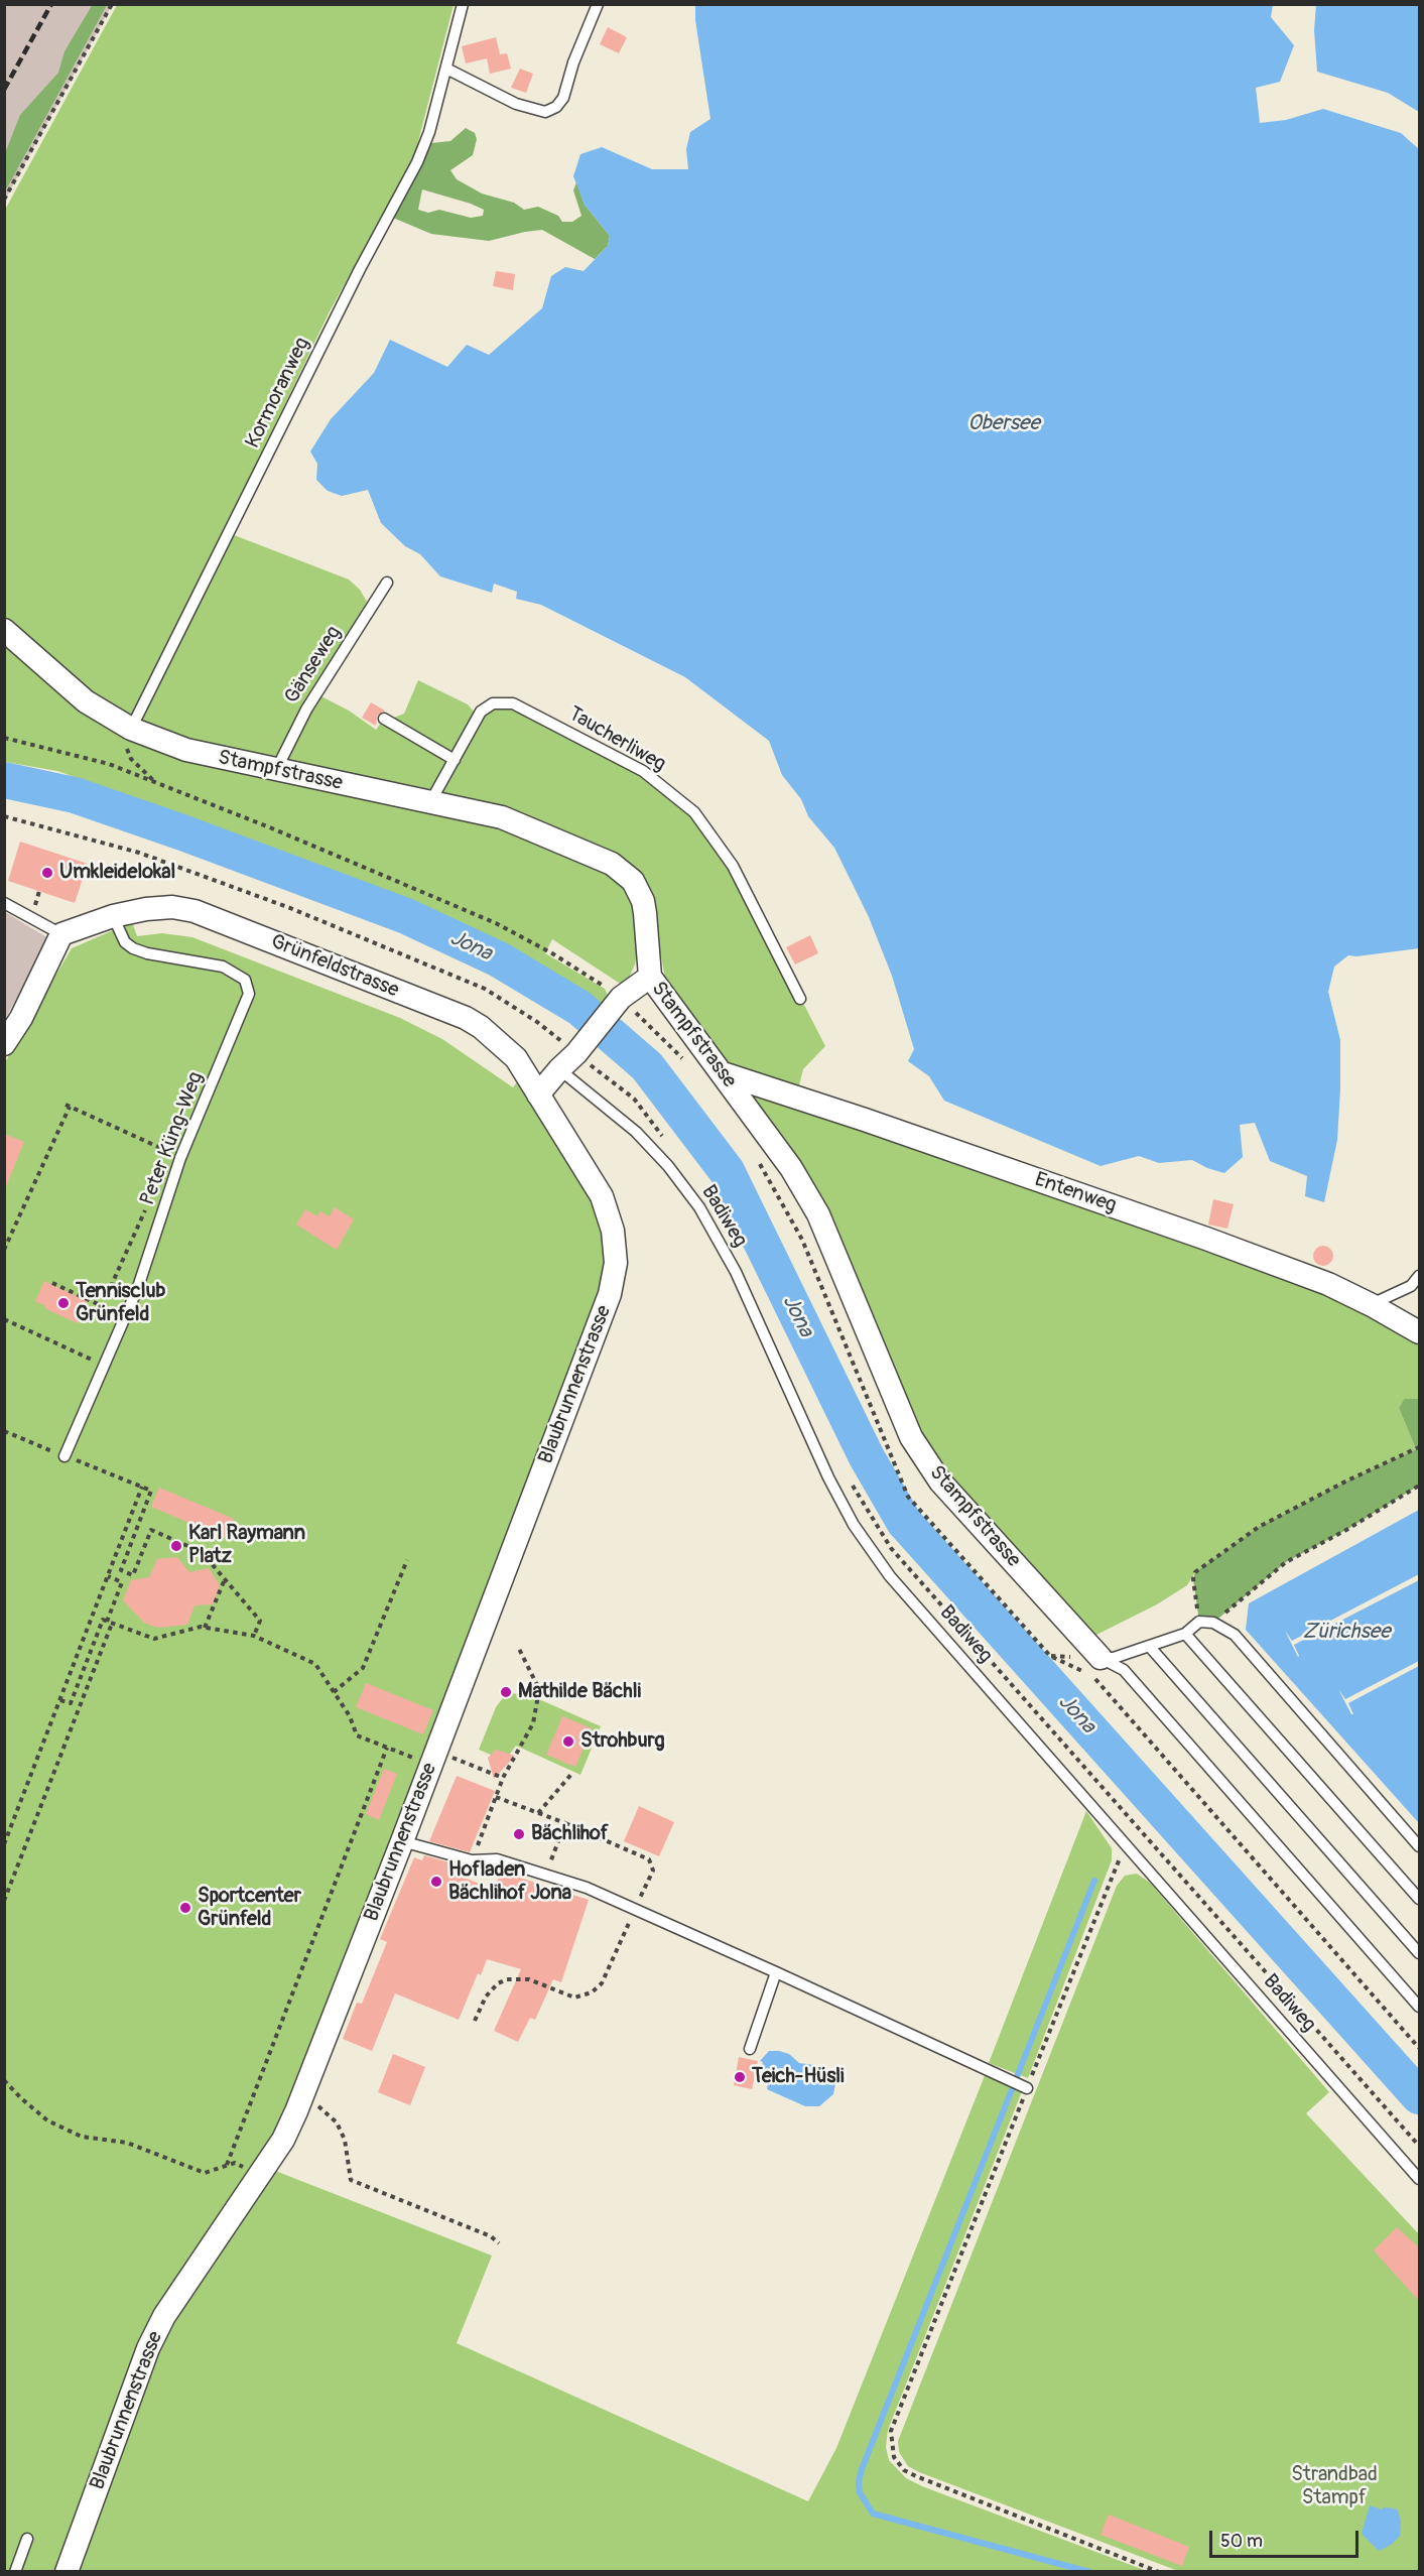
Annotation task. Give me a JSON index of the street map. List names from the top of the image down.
{
  "streets": {
    "street": [
      "Stampfstrasse",
      "Grünfeldstrasse",
      "Entenweg",
      "Blaubrunnenstrasse"
    ],
    "lane": [
      "Kormoranweg",
      "Gänseweg",
      "Taucherliweg",
      "Peter Küng-Weg",
      "Badiweg"
    ]
  },
  "crossings": [
    ["Kormoranweg", "Stampfstrasse"],
    ["Gänseweg", "Stampfstrasse"],
    ["Taucherliweg", "Stampfstrasse"],
    ["Stampfstrasse", "Entenweg"],
    ["Grünfeldstrasse", "Peter Küng-Weg"],
    ["Grünfeldstrasse", "Blaubrunnenstrasse"]
  ],
  "water": ["Obersee", "Jona", "Zürichsee"],
  "parks": ["Strandbad Stampf"],
  "places": [
    "Umkleidelokal",
    "Tennisclub Grünfeld",
    "Karl Raymann Platz",
    "Mathilde Bächli",
    "Strohburg",
    "Bächlihof",
    "Hofladen Bächlihof Jona",
    "Sportcenter Grünfeld",
    "Teich-Hüsli"
  ],
  "scale_bar": "50 m"
}
